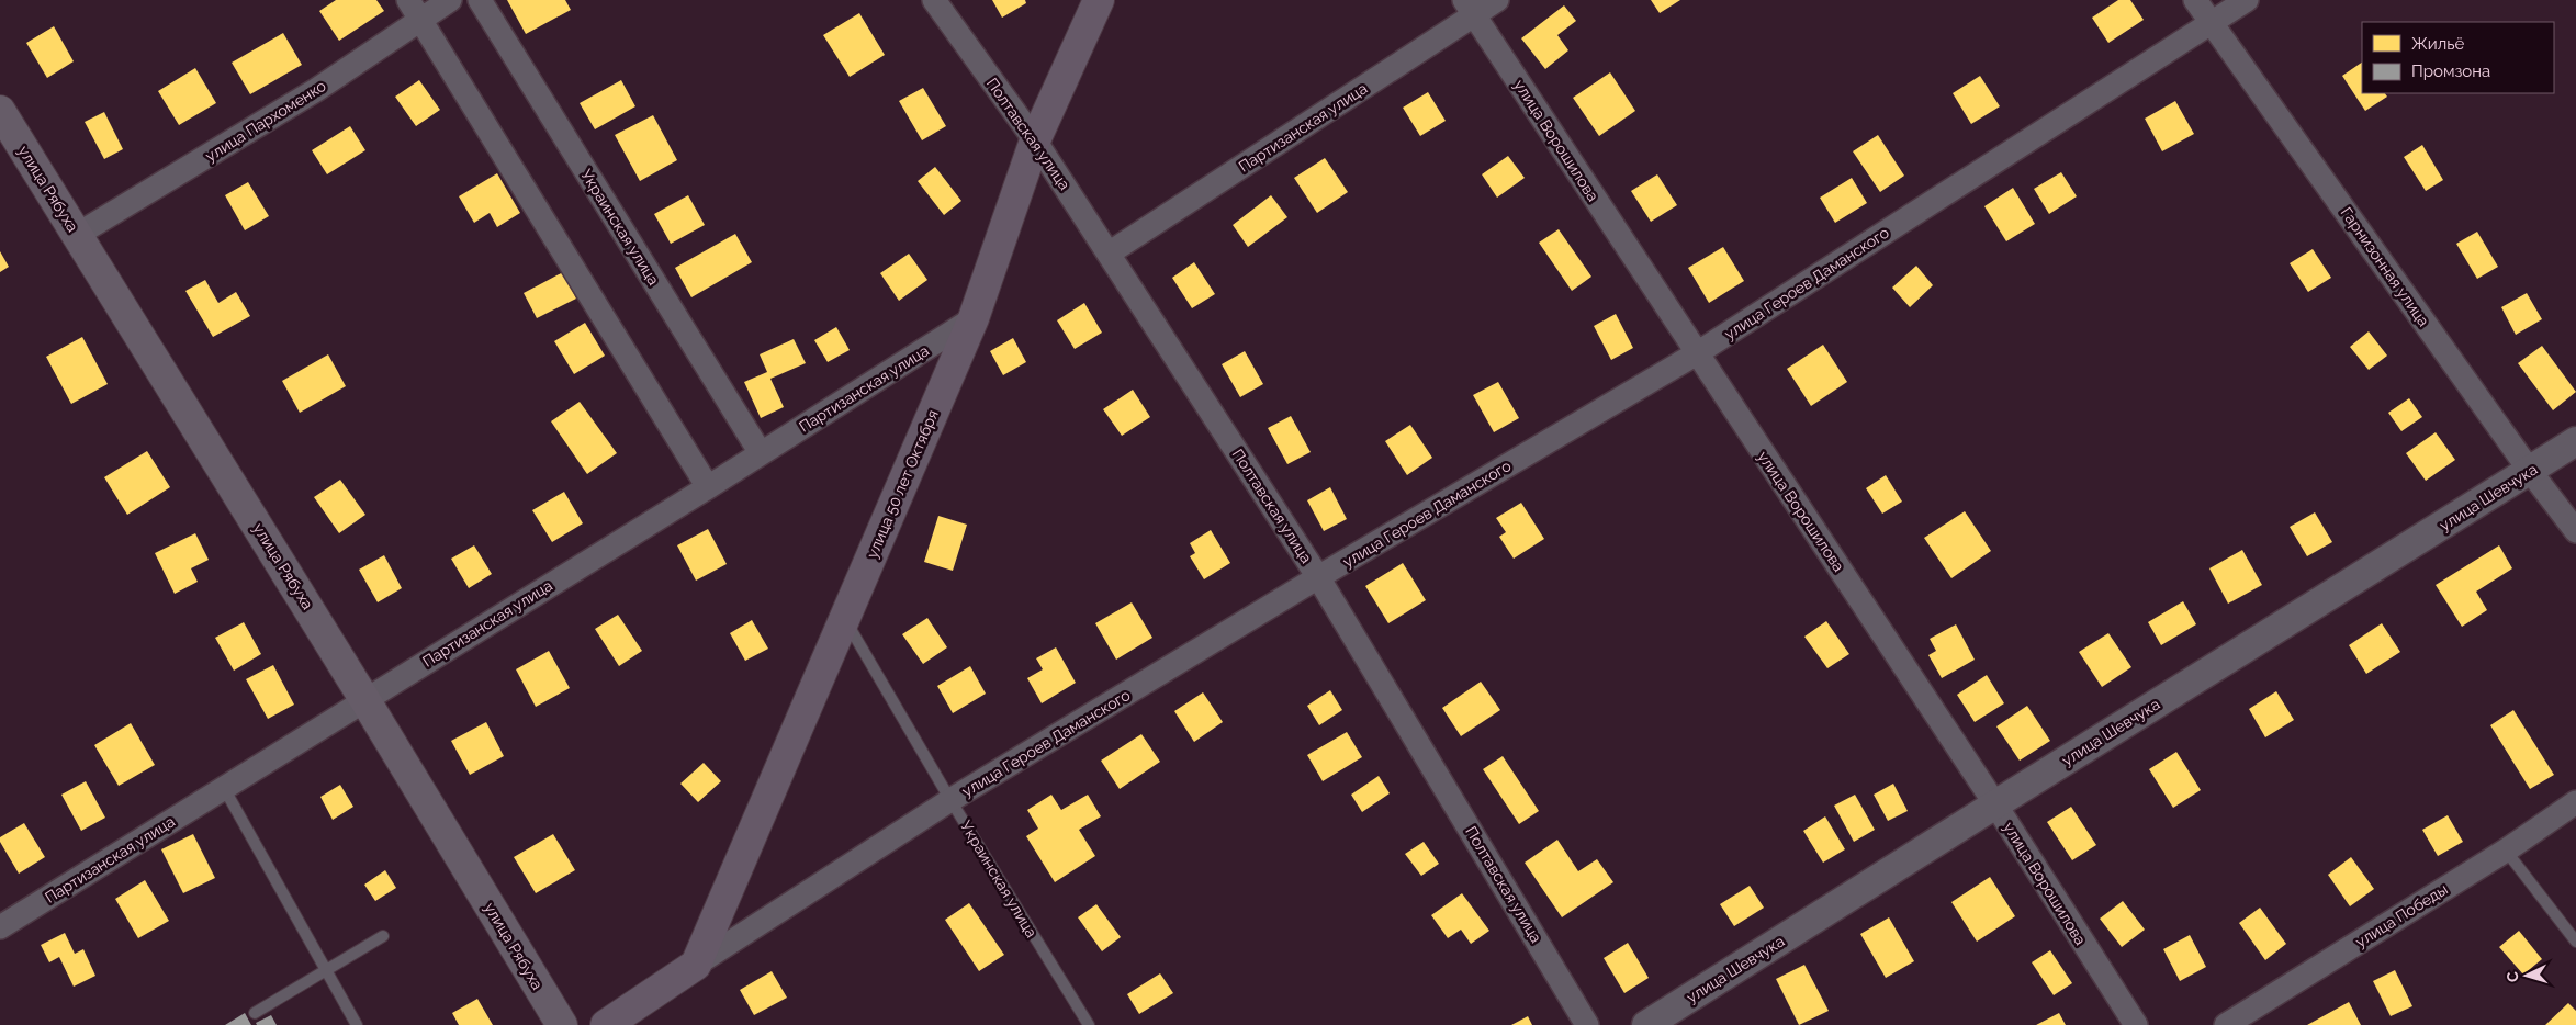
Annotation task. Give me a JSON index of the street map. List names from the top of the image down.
{
  "streets": {
    "main road": ["улица Рябуха", "улица Героев Даманского", "улица 50 лет Октября"],
    "street": [
      "улица Пархоменко",
      "Партизанская улица",
      "Полтавская улица",
      "улица Ворошилова",
      "Украинская улица",
      "Гарнизонная улица",
      "улица Шевчука",
      "улица Победы"
    ]
  },
  "crossings": [
    ["улица Пархоменко", "улица Рябуха"],
    ["Партизанская улица", "Полтавская улица"],
    ["Партизанская улица", "улица Ворошилова"],
    ["Партизанская улица", "улица Рябуха"],
    ["Партизанская улица", "Украинская улица"],
    ["Партизанская улица", "улица 50 лет Октября"],
    ["Полтавская улица", "улица Героев Даманского"],
    ["Полтавская улица", "улица 50 лет Октября"],
    ["улица Ворошилова", "улица Героев Даманского"],
    ["улица Ворошилова", "улица Шевчука"],
    ["Украинская улица", "улица Героев Даманского"],
    ["Украинская улица", "улица 50 лет Октября"],
    ["Гарнизонная улица", "улица Героев Даманского"],
    ["Гарнизонная улица", "улица Шевчука"],
    ["улица Героев Даманского", "улица 50 лет Октября"]
  ],
  "legend": ["Жильё", "Промзона"],
  "north": "left"
}
